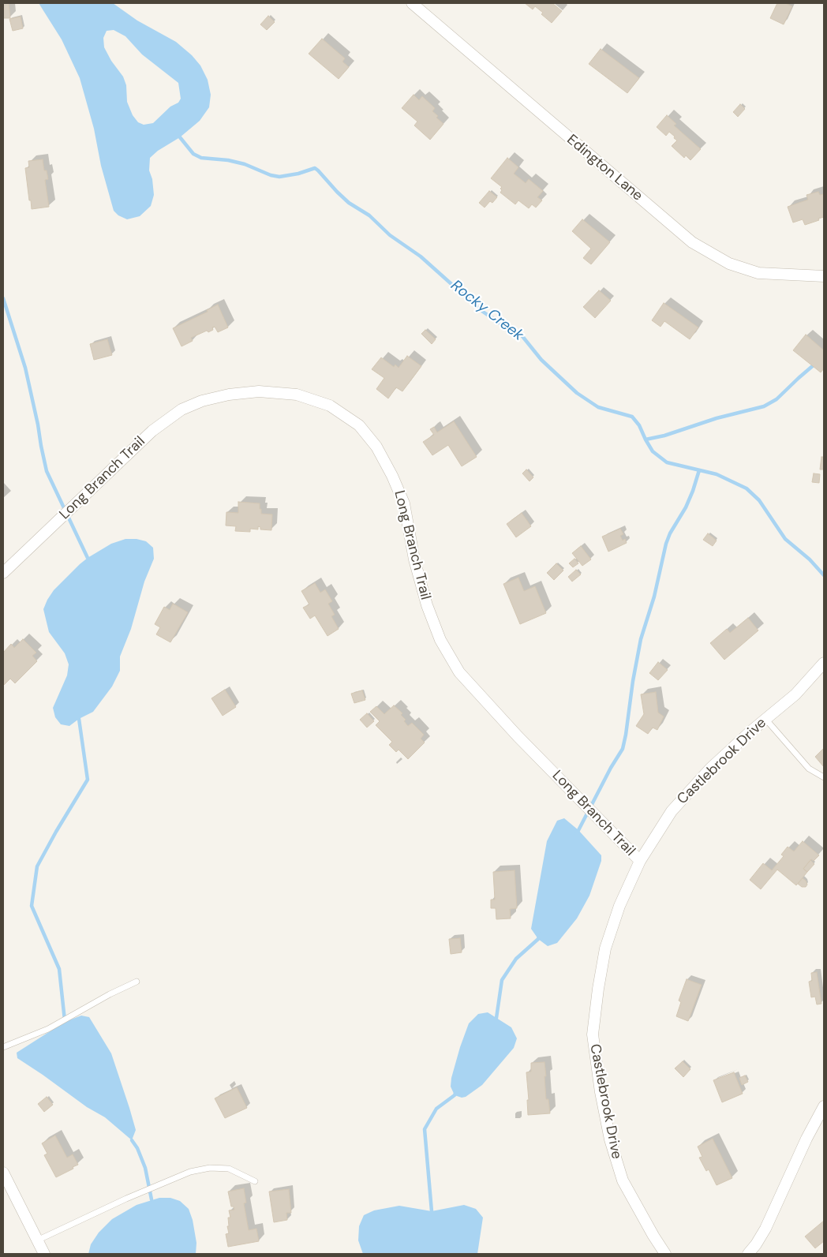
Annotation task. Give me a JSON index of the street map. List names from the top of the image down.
{
  "streets": {
    "street": ["Edington Lane", "Long Branch Trail", "Castlebrook Drive"]
  },
  "crossings": [
    ["Long Branch Trail", "Castlebrook Drive"]
  ],
  "water": ["Rocky Creek"]
}
